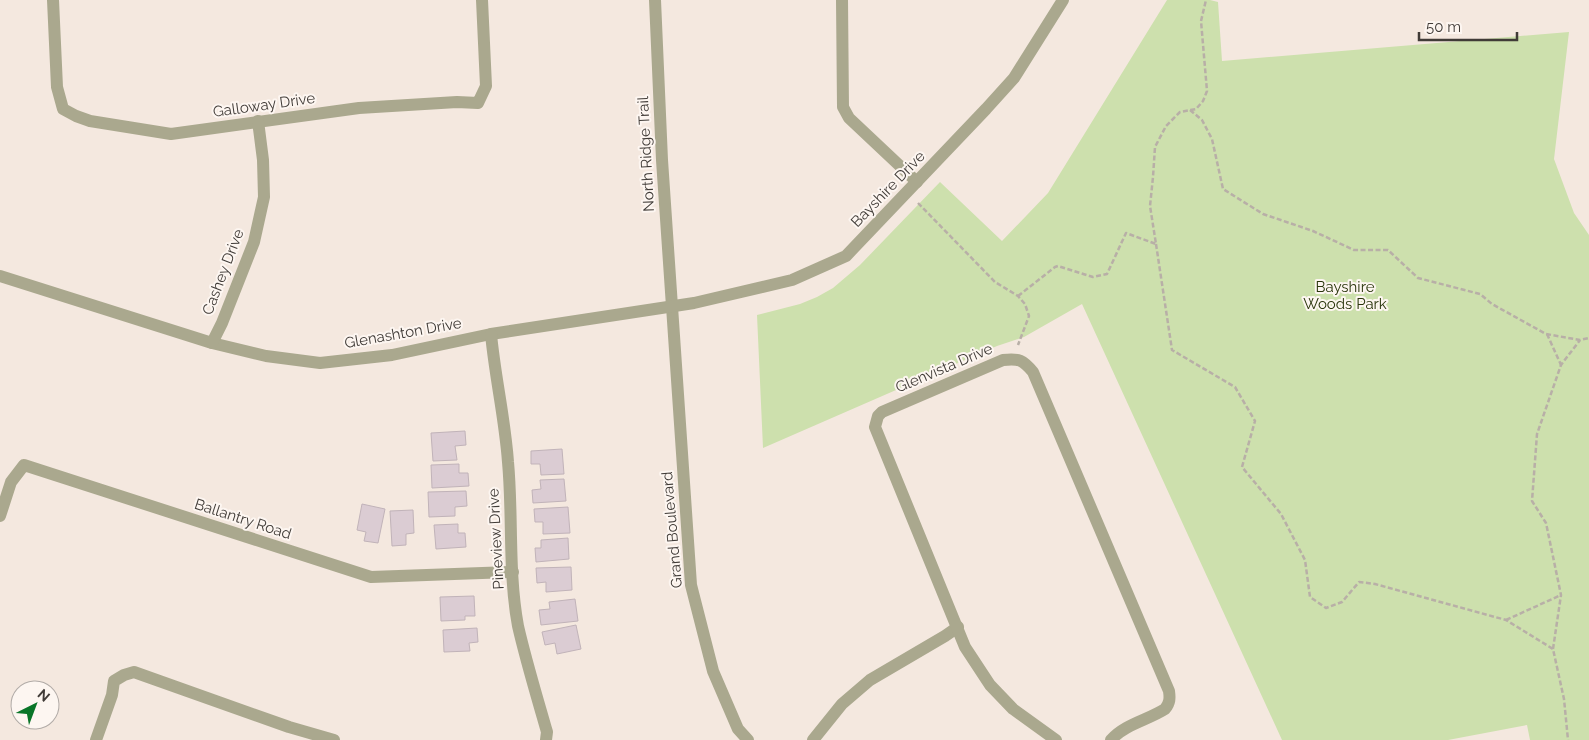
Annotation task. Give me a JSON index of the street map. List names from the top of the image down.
{
  "streets": {
    "street": [
      "Galloway Drive",
      "North Ridge Trail",
      "Bayshire Drive",
      "Cashey Drive",
      "Glenashton Drive",
      "Glenvista Drive",
      "Ballantry Road",
      "Grand Boulevard",
      "Pineview Drive"
    ]
  },
  "crossings": [
    ["Galloway Drive", "Cashey Drive"],
    ["North Ridge Trail", "Bayshire Drive"],
    ["North Ridge Trail", "Glenashton Drive"],
    ["North Ridge Trail", "Grand Boulevard"],
    ["Bayshire Drive", "Glenashton Drive"],
    ["Bayshire Drive", "Grand Boulevard"],
    ["Cashey Drive", "Glenashton Drive"],
    ["Glenashton Drive", "Grand Boulevard"],
    ["Glenashton Drive", "Pineview Drive"],
    ["Ballantry Road", "Pineview Drive"]
  ],
  "parks": ["Bayshire Woods Park"],
  "scale_bar": "50 m",
  "north": "top right"
}
